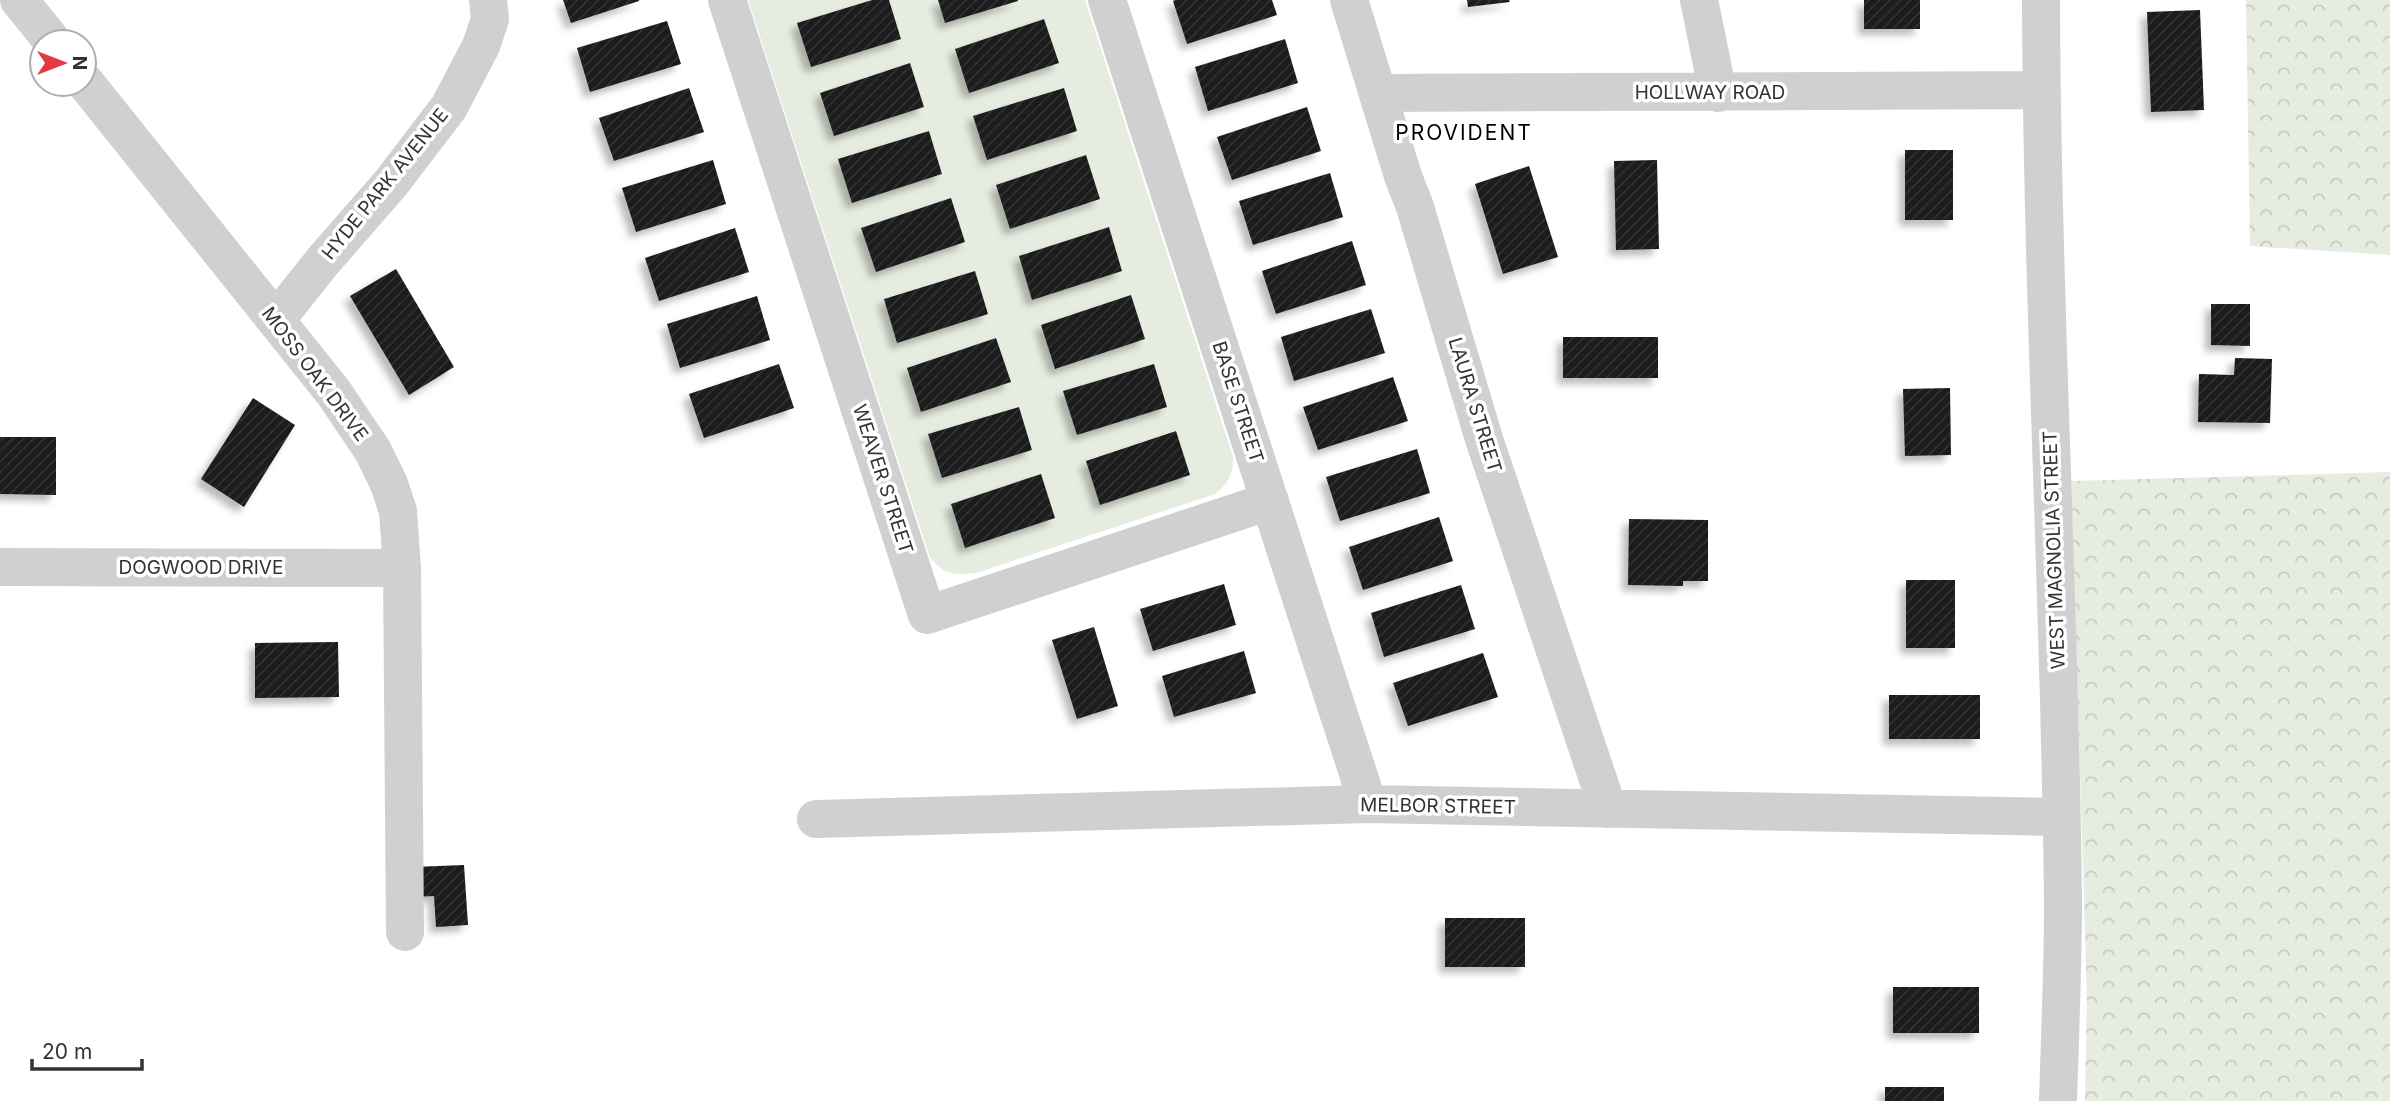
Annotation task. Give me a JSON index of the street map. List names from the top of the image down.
{
  "streets": {
    "street": [
      "HOLLWAY ROAD",
      "HYDE PARK AVENUE",
      "MOSS OAK DRIVE",
      "BASE STREET",
      "LAURA STREET",
      "WEAVER STREET",
      "WEST MAGNOLIA STREET",
      "DOGWOOD DRIVE",
      "MELBOR STREET"
    ]
  },
  "crossings": [
    ["HOLLWAY ROAD", "LAURA STREET"],
    ["HOLLWAY ROAD", "WEST MAGNOLIA STREET"],
    ["HYDE PARK AVENUE", "MOSS OAK DRIVE"],
    ["MOSS OAK DRIVE", "DOGWOOD DRIVE"],
    ["BASE STREET", "WEAVER STREET"],
    ["BASE STREET", "MELBOR STREET"],
    ["LAURA STREET", "MELBOR STREET"],
    ["WEST MAGNOLIA STREET", "MELBOR STREET"]
  ],
  "districts": ["PROVIDENT"],
  "scale_bar": "20 m",
  "north": "right"
}
